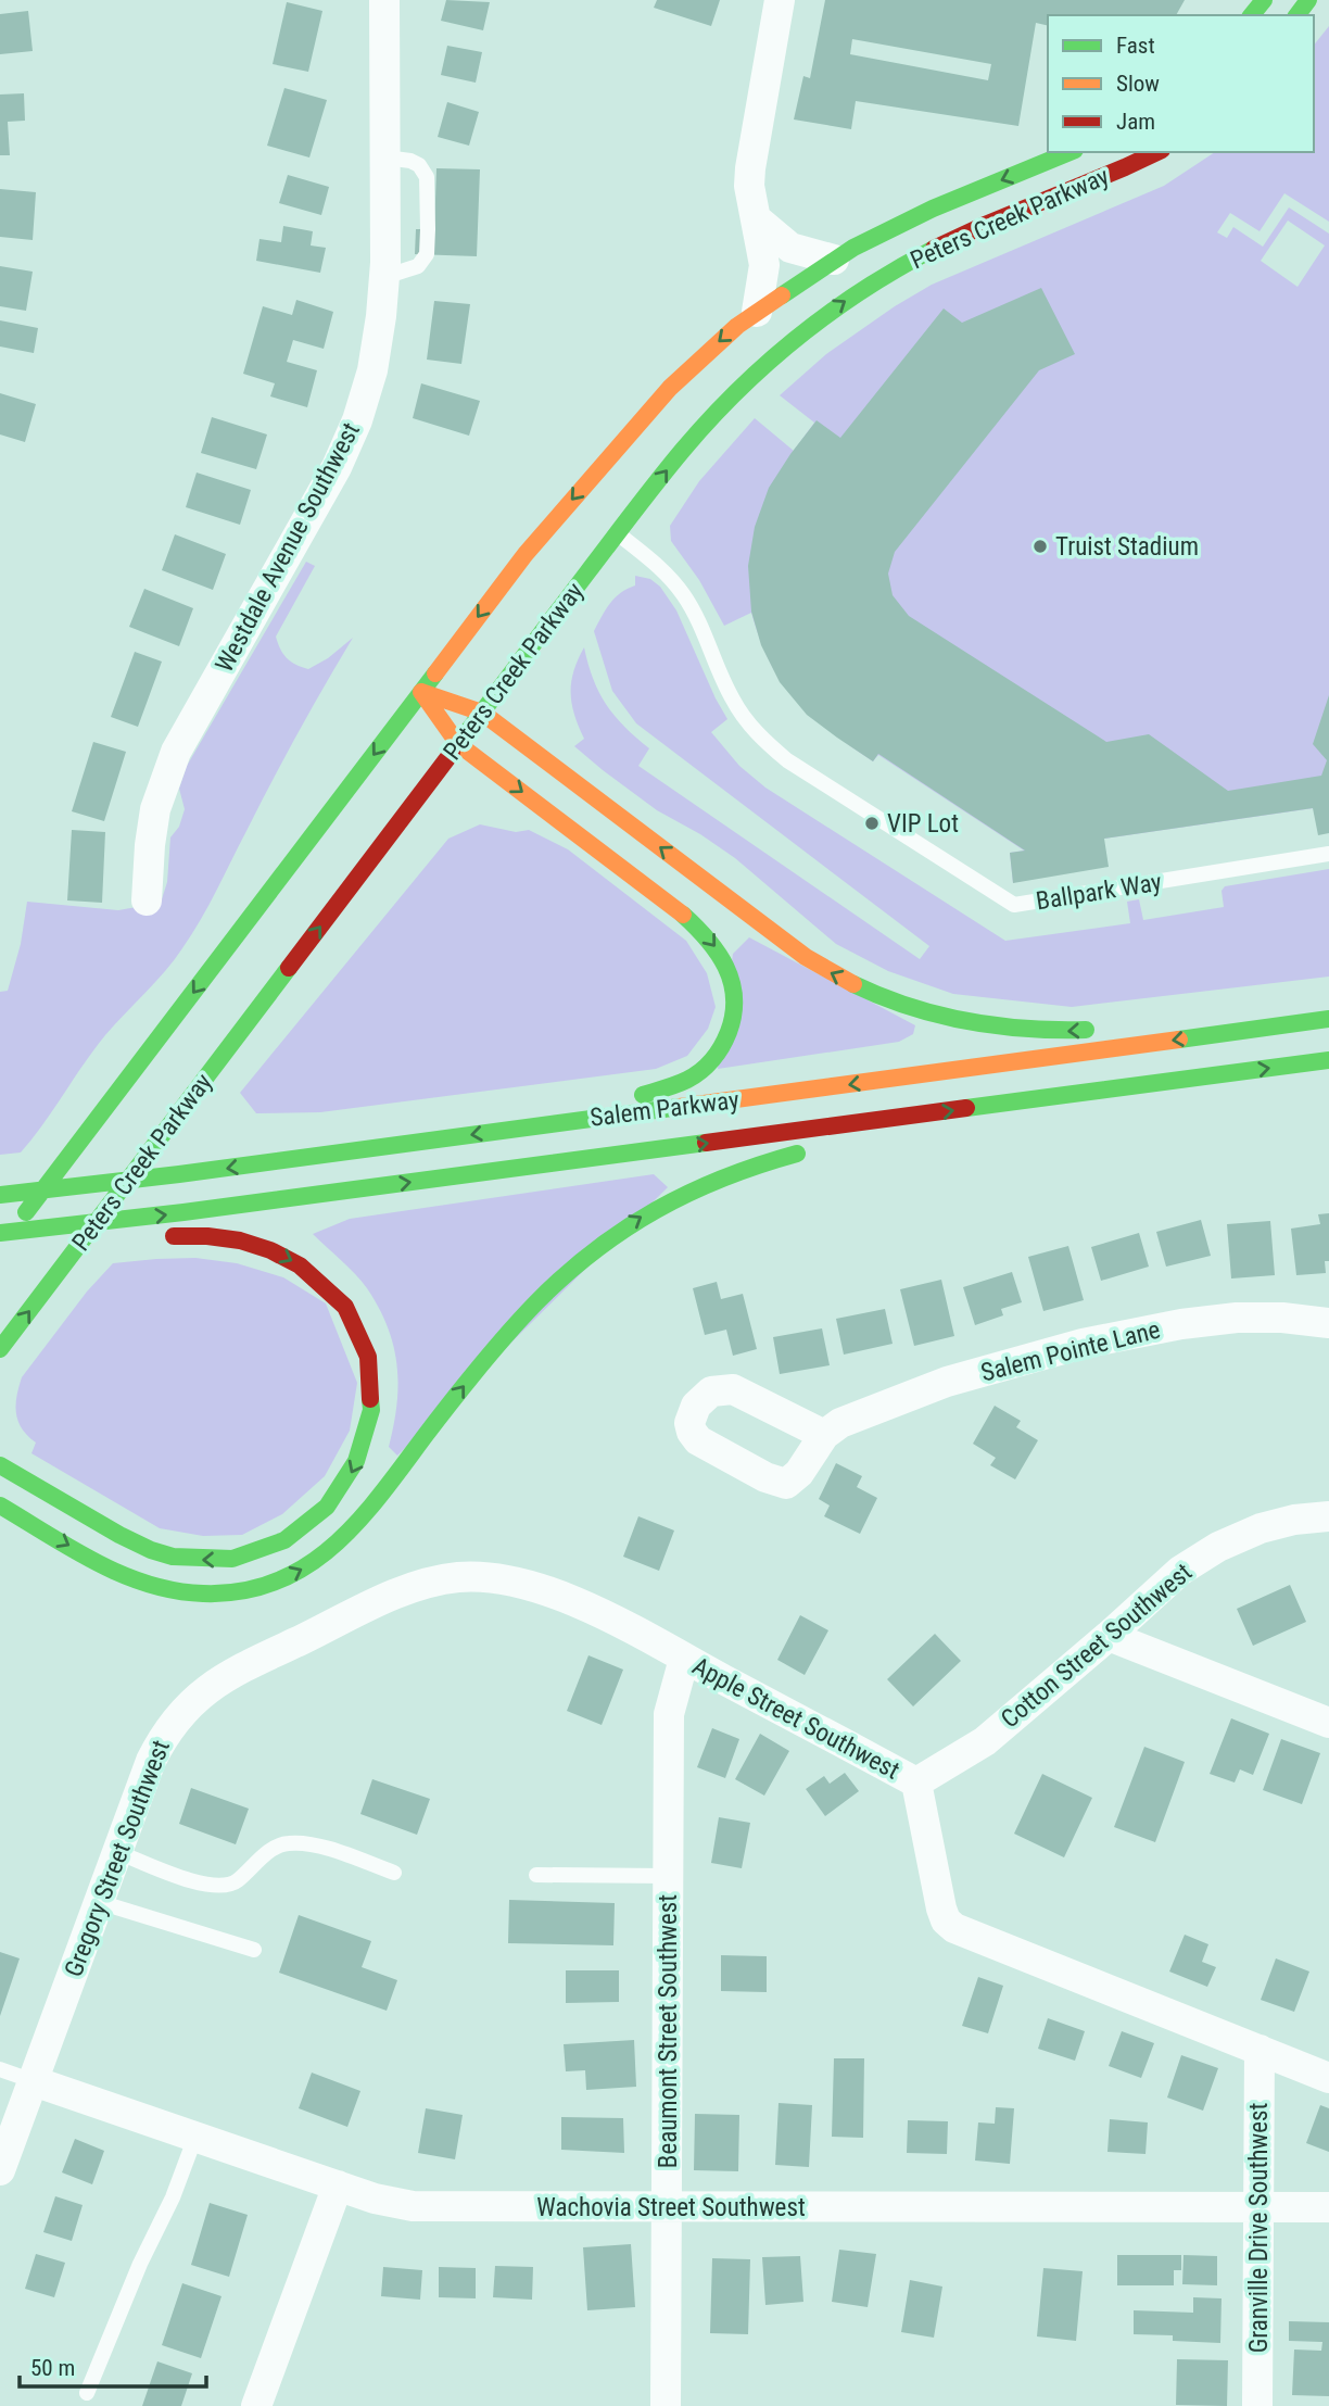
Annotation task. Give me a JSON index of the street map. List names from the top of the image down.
{
  "streets": {
    "main road": ["Peters Creek Parkway", "Salem Parkway"],
    "street": [
      "Westdale Avenue Southwest",
      "Salem Pointe Lane",
      "Cotton Street Southwest",
      "Apple Street Southwest",
      "Gregory Street Southwest",
      "Beaumont Street Southwest",
      "Wachovia Street Southwest",
      "Granville Drive Southwest"
    ],
    "lane": ["Ballpark Way"]
  },
  "crossings": [
    ["Peters Creek Parkway", "Ballpark Way"],
    ["Cotton Street Southwest", "Apple Street Southwest"],
    ["Apple Street Southwest", "Gregory Street Southwest"],
    ["Apple Street Southwest", "Beaumont Street Southwest"],
    ["Apple Street Southwest", "Granville Drive Southwest"],
    ["Gregory Street Southwest", "Wachovia Street Southwest"],
    ["Beaumont Street Southwest", "Wachovia Street Southwest"],
    ["Wachovia Street Southwest", "Granville Drive Southwest"]
  ],
  "places": ["Truist Stadium", "VIP Lot"],
  "legend": ["Fast", "Slow", "Jam"],
  "scale_bar": "50 m"
}
